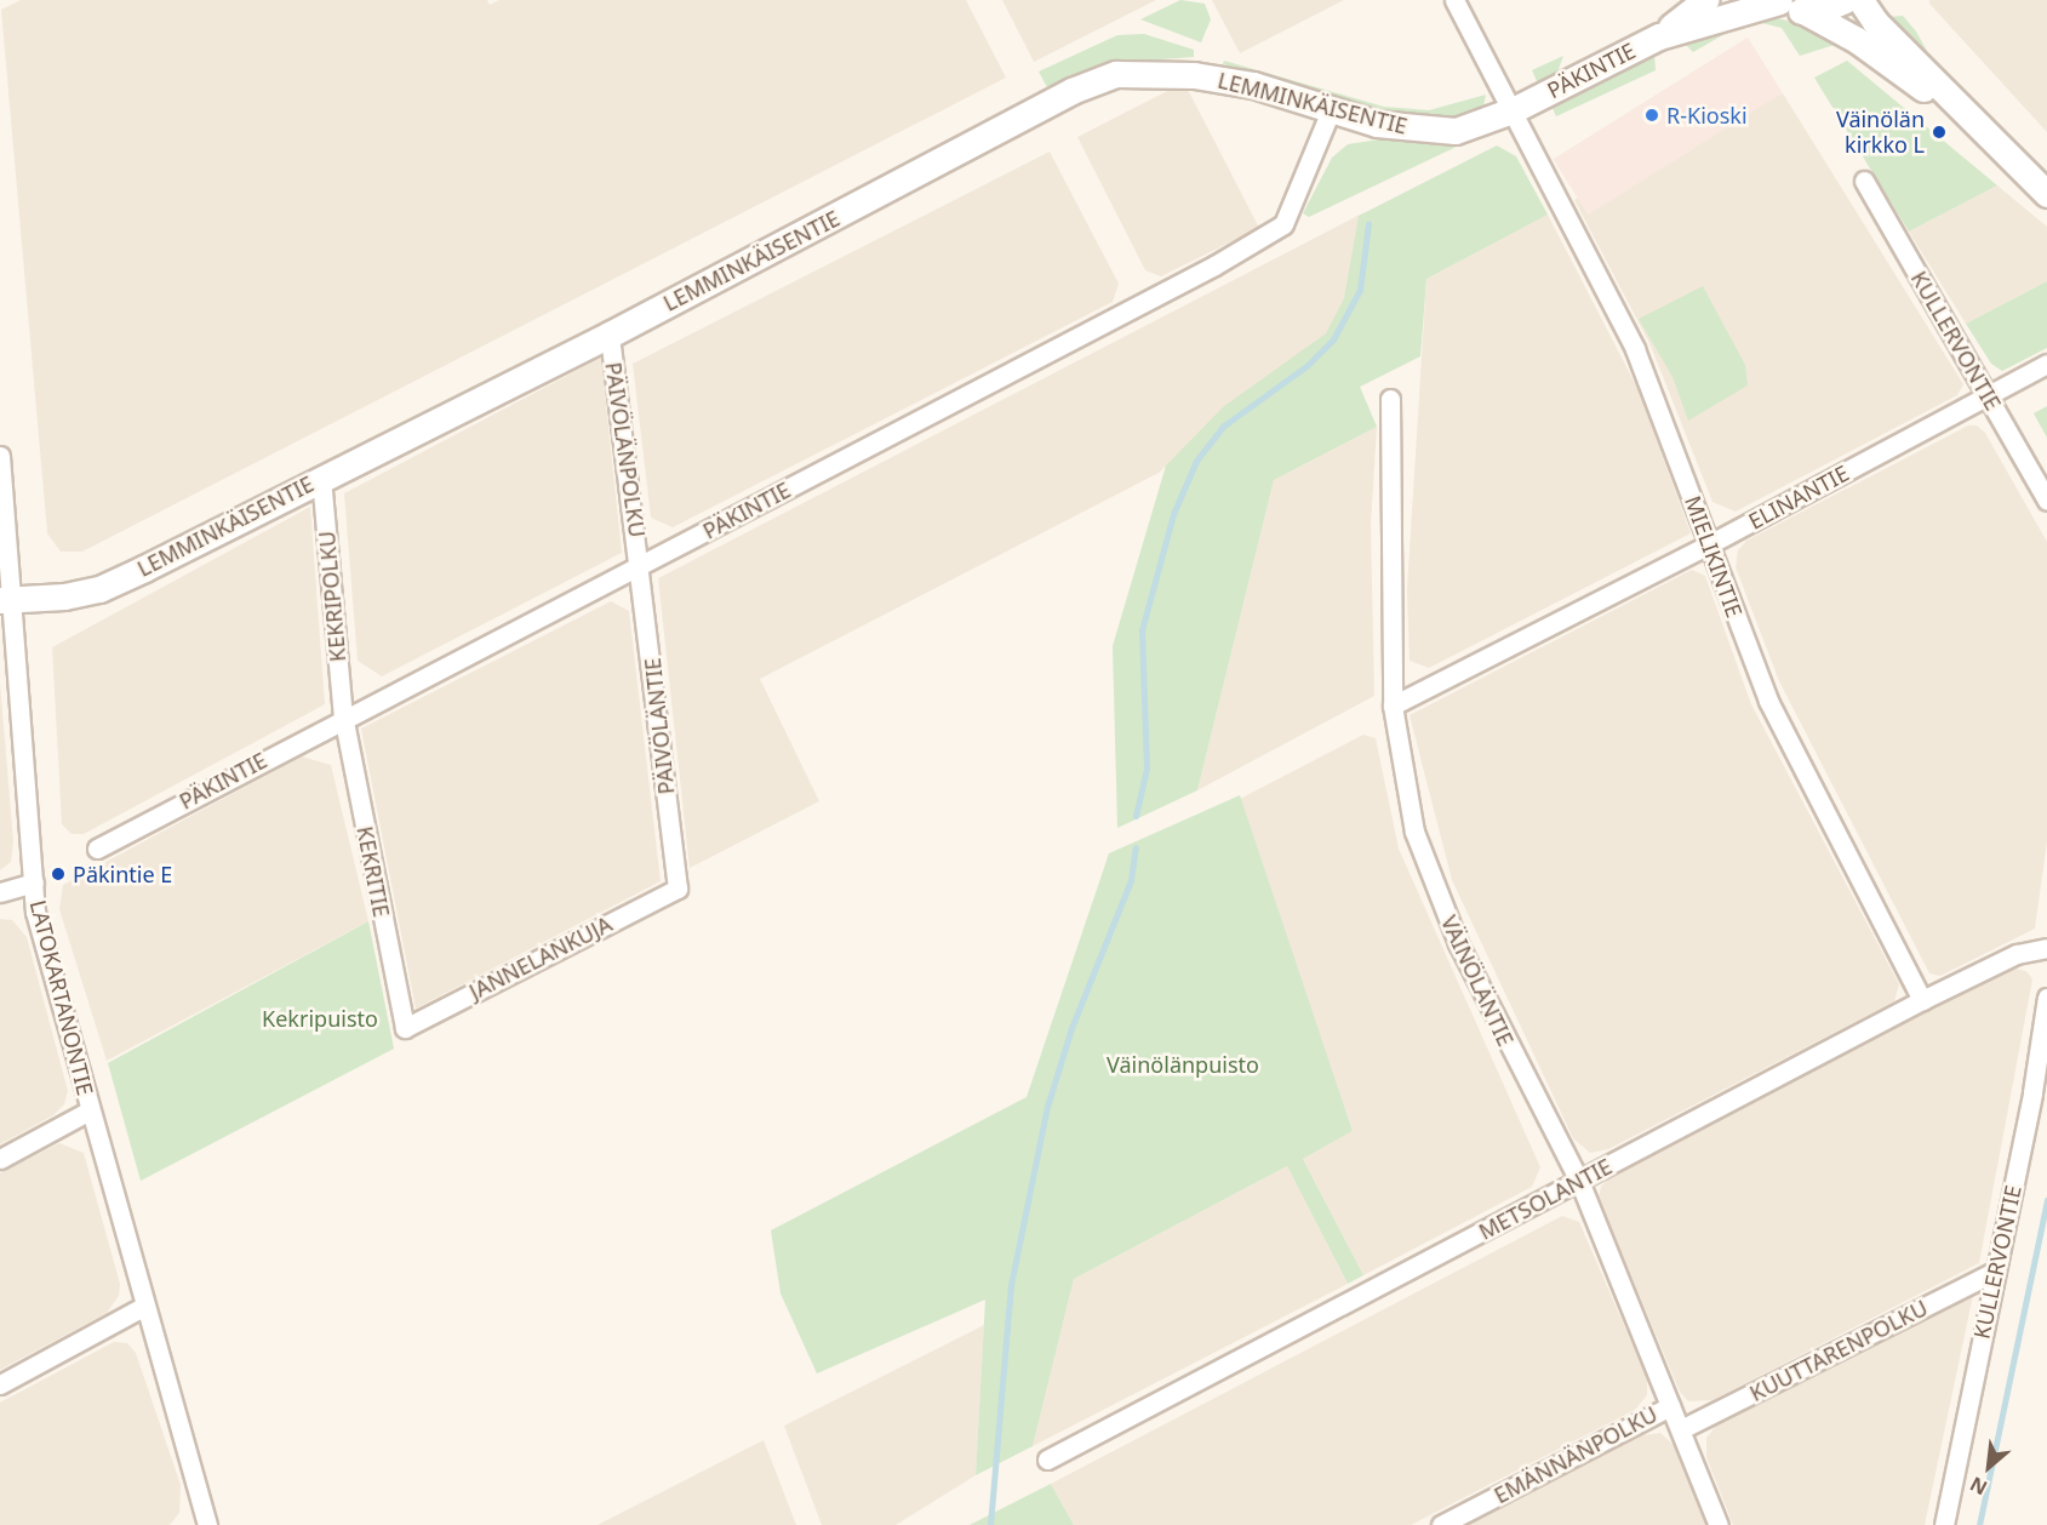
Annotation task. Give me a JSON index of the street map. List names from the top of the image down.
{
  "streets": {
    "street": [
      "PÄKINTIE",
      "LEMMINKÄISENTIE",
      "KULLERVONTIE",
      "PÄIVÖLÄNPOLKU",
      "ELINANTIE",
      "MIELIKINTIE",
      "KEKRIPOLKU",
      "PÄIVÖLÄNTIE",
      "KEKRITIE",
      "JANNELANKUJA",
      "VÄINÖLÄNTIE",
      "LATOKARTANONTIE",
      "METSOLANTIE",
      "KUUTTARENPOLKU",
      "EMÄNNÄNPOLKU"
    ]
  },
  "crossings": [
    ["PÄKINTIE", "LEMMINKÄISENTIE"],
    ["PÄKINTIE", "PÄIVÖLÄNPOLKU"],
    ["PÄKINTIE", "MIELIKINTIE"],
    ["PÄKINTIE", "KEKRIPOLKU"],
    ["PÄKINTIE", "PÄIVÖLÄNTIE"],
    ["PÄKINTIE", "KEKRITIE"],
    ["LEMMINKÄISENTIE", "PÄIVÖLÄNPOLKU"],
    ["LEMMINKÄISENTIE", "MIELIKINTIE"],
    ["LEMMINKÄISENTIE", "KEKRIPOLKU"],
    ["LEMMINKÄISENTIE", "LATOKARTANONTIE"],
    ["KULLERVONTIE", "ELINANTIE"],
    ["KULLERVONTIE", "KUUTTARENPOLKU"],
    ["PÄIVÖLÄNPOLKU", "PÄIVÖLÄNTIE"],
    ["ELINANTIE", "MIELIKINTIE"],
    ["ELINANTIE", "VÄINÖLÄNTIE"],
    ["MIELIKINTIE", "METSOLANTIE"],
    ["KEKRIPOLKU", "KEKRITIE"],
    ["PÄIVÖLÄNTIE", "JANNELANKUJA"],
    ["KEKRITIE", "JANNELANKUJA"],
    ["VÄINÖLÄNTIE", "METSOLANTIE"],
    ["VÄINÖLÄNTIE", "KUUTTARENPOLKU"],
    ["VÄINÖLÄNTIE", "EMÄNNÄNPOLKU"]
  ],
  "parks": ["Kekripuisto", "Väinölänpuisto"],
  "places": ["R-Kioski", "Väinölän kirkko L", "Päkintie E"],
  "north": "bottom left"
}
